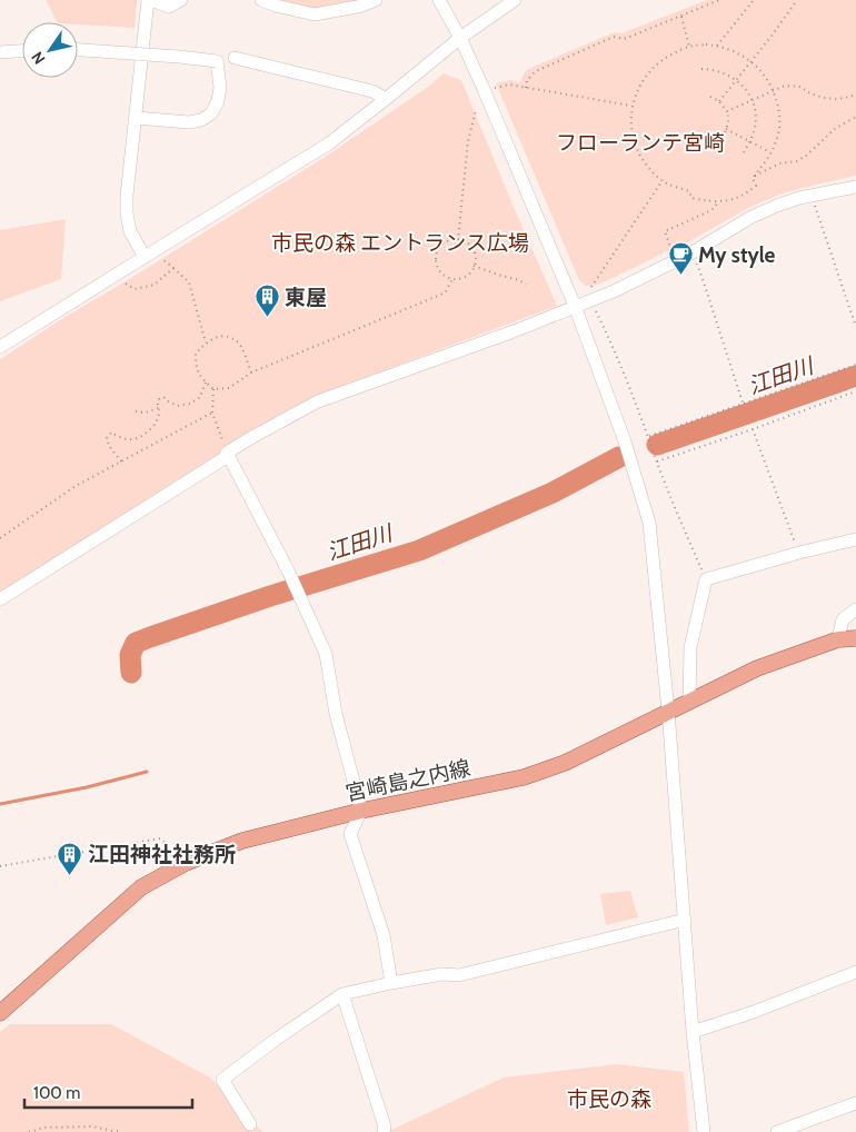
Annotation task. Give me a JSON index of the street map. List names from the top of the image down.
{
  "streets": {
    "main road": ["宮崎島之内線"]
  },
  "water": ["江田川"],
  "parks": ["フローランテ宮崎", "市民の森 エントランス広場", "市民の森"],
  "places": {
    "cafe": ["My style"],
    "building": ["東屋", "江田神社社務所"]
  },
  "scale_bar": "100 m",
  "north": "bottom left"
}
